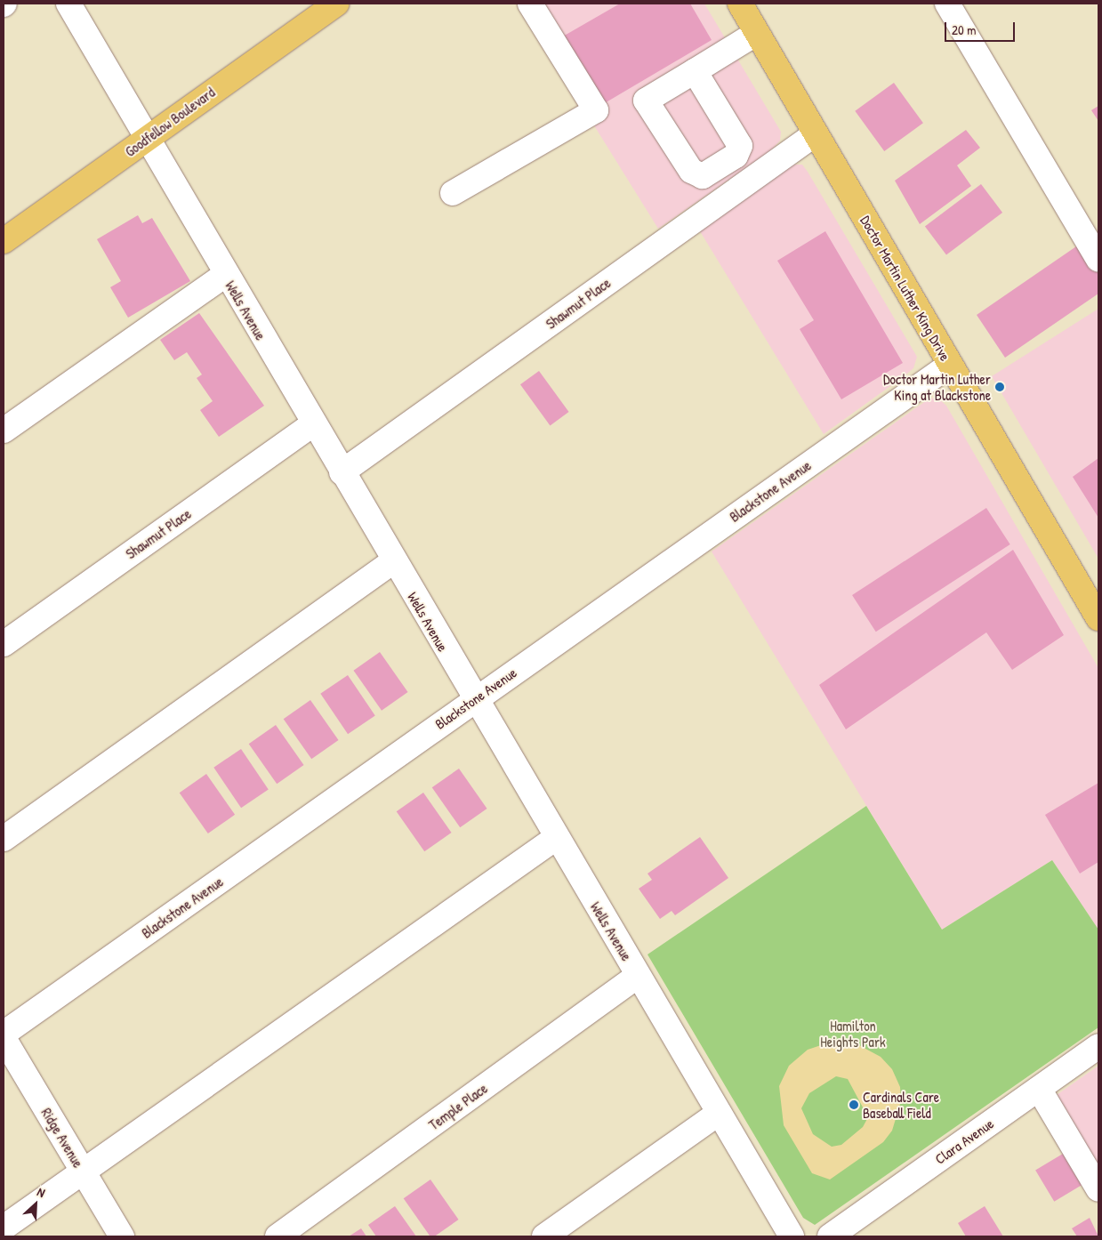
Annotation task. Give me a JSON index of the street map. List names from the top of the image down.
{
  "streets": {
    "main road": ["Goodfellow Boulevard", "Doctor Martin Luther King Drive"],
    "street": [
      "Shawmut Place",
      "Wells Avenue",
      "Blackstone Avenue",
      "Temple Place",
      "Ridge Avenue",
      "Clara Avenue"
    ]
  },
  "crossings": [
    ["Goodfellow Boulevard", "Wells Avenue"],
    ["Doctor Martin Luther King Drive", "Shawmut Place"],
    ["Doctor Martin Luther King Drive", "Blackstone Avenue"],
    ["Shawmut Place", "Wells Avenue"],
    ["Wells Avenue", "Blackstone Avenue"],
    ["Wells Avenue", "Temple Place"]
  ],
  "parks": ["Hamilton Heights Park"],
  "places": ["Doctor Martin Luther King at Blackstone", "Cardinals Care Baseball Field"],
  "scale_bar": "20 m",
  "north": "top right"
}
